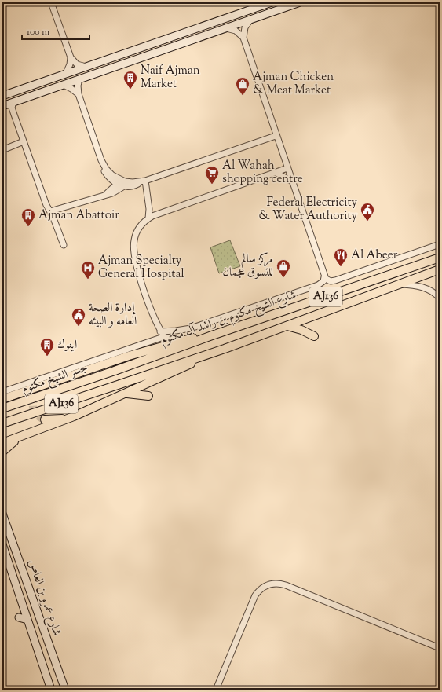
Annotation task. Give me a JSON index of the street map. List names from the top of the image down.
{
  "streets": {
    "main road": [
      "AJ136",
      "شارع الشيخ مكتوم بن راشد آل مكتوم",
      "جسر الشيخ مكتوم",
      "شارع عمرو بن العاص"
    ]
  },
  "crossings": [
    ["شارع الشيخ مكتوم بن راشد آل مكتوم", "جسر الشيخ مكتوم"]
  ],
  "places": {
    "building": ["Naif Ajman Market", "Ajman Abattoir", "اينوك"],
    "shop": ["Ajman Chicken & Meat Market", "مركز سالم للتسوق عجمان"],
    "supermarket": ["Al Wahah shopping centre"],
    "public building": ["Federal Electricity & Water Authority", "إدارة الصحة العامه و البيئه"],
    "restaurant": ["Al Abeer"],
    "hospital": ["Ajman Specialty General Hospital"]
  },
  "scale_bar": "100 m"
}
